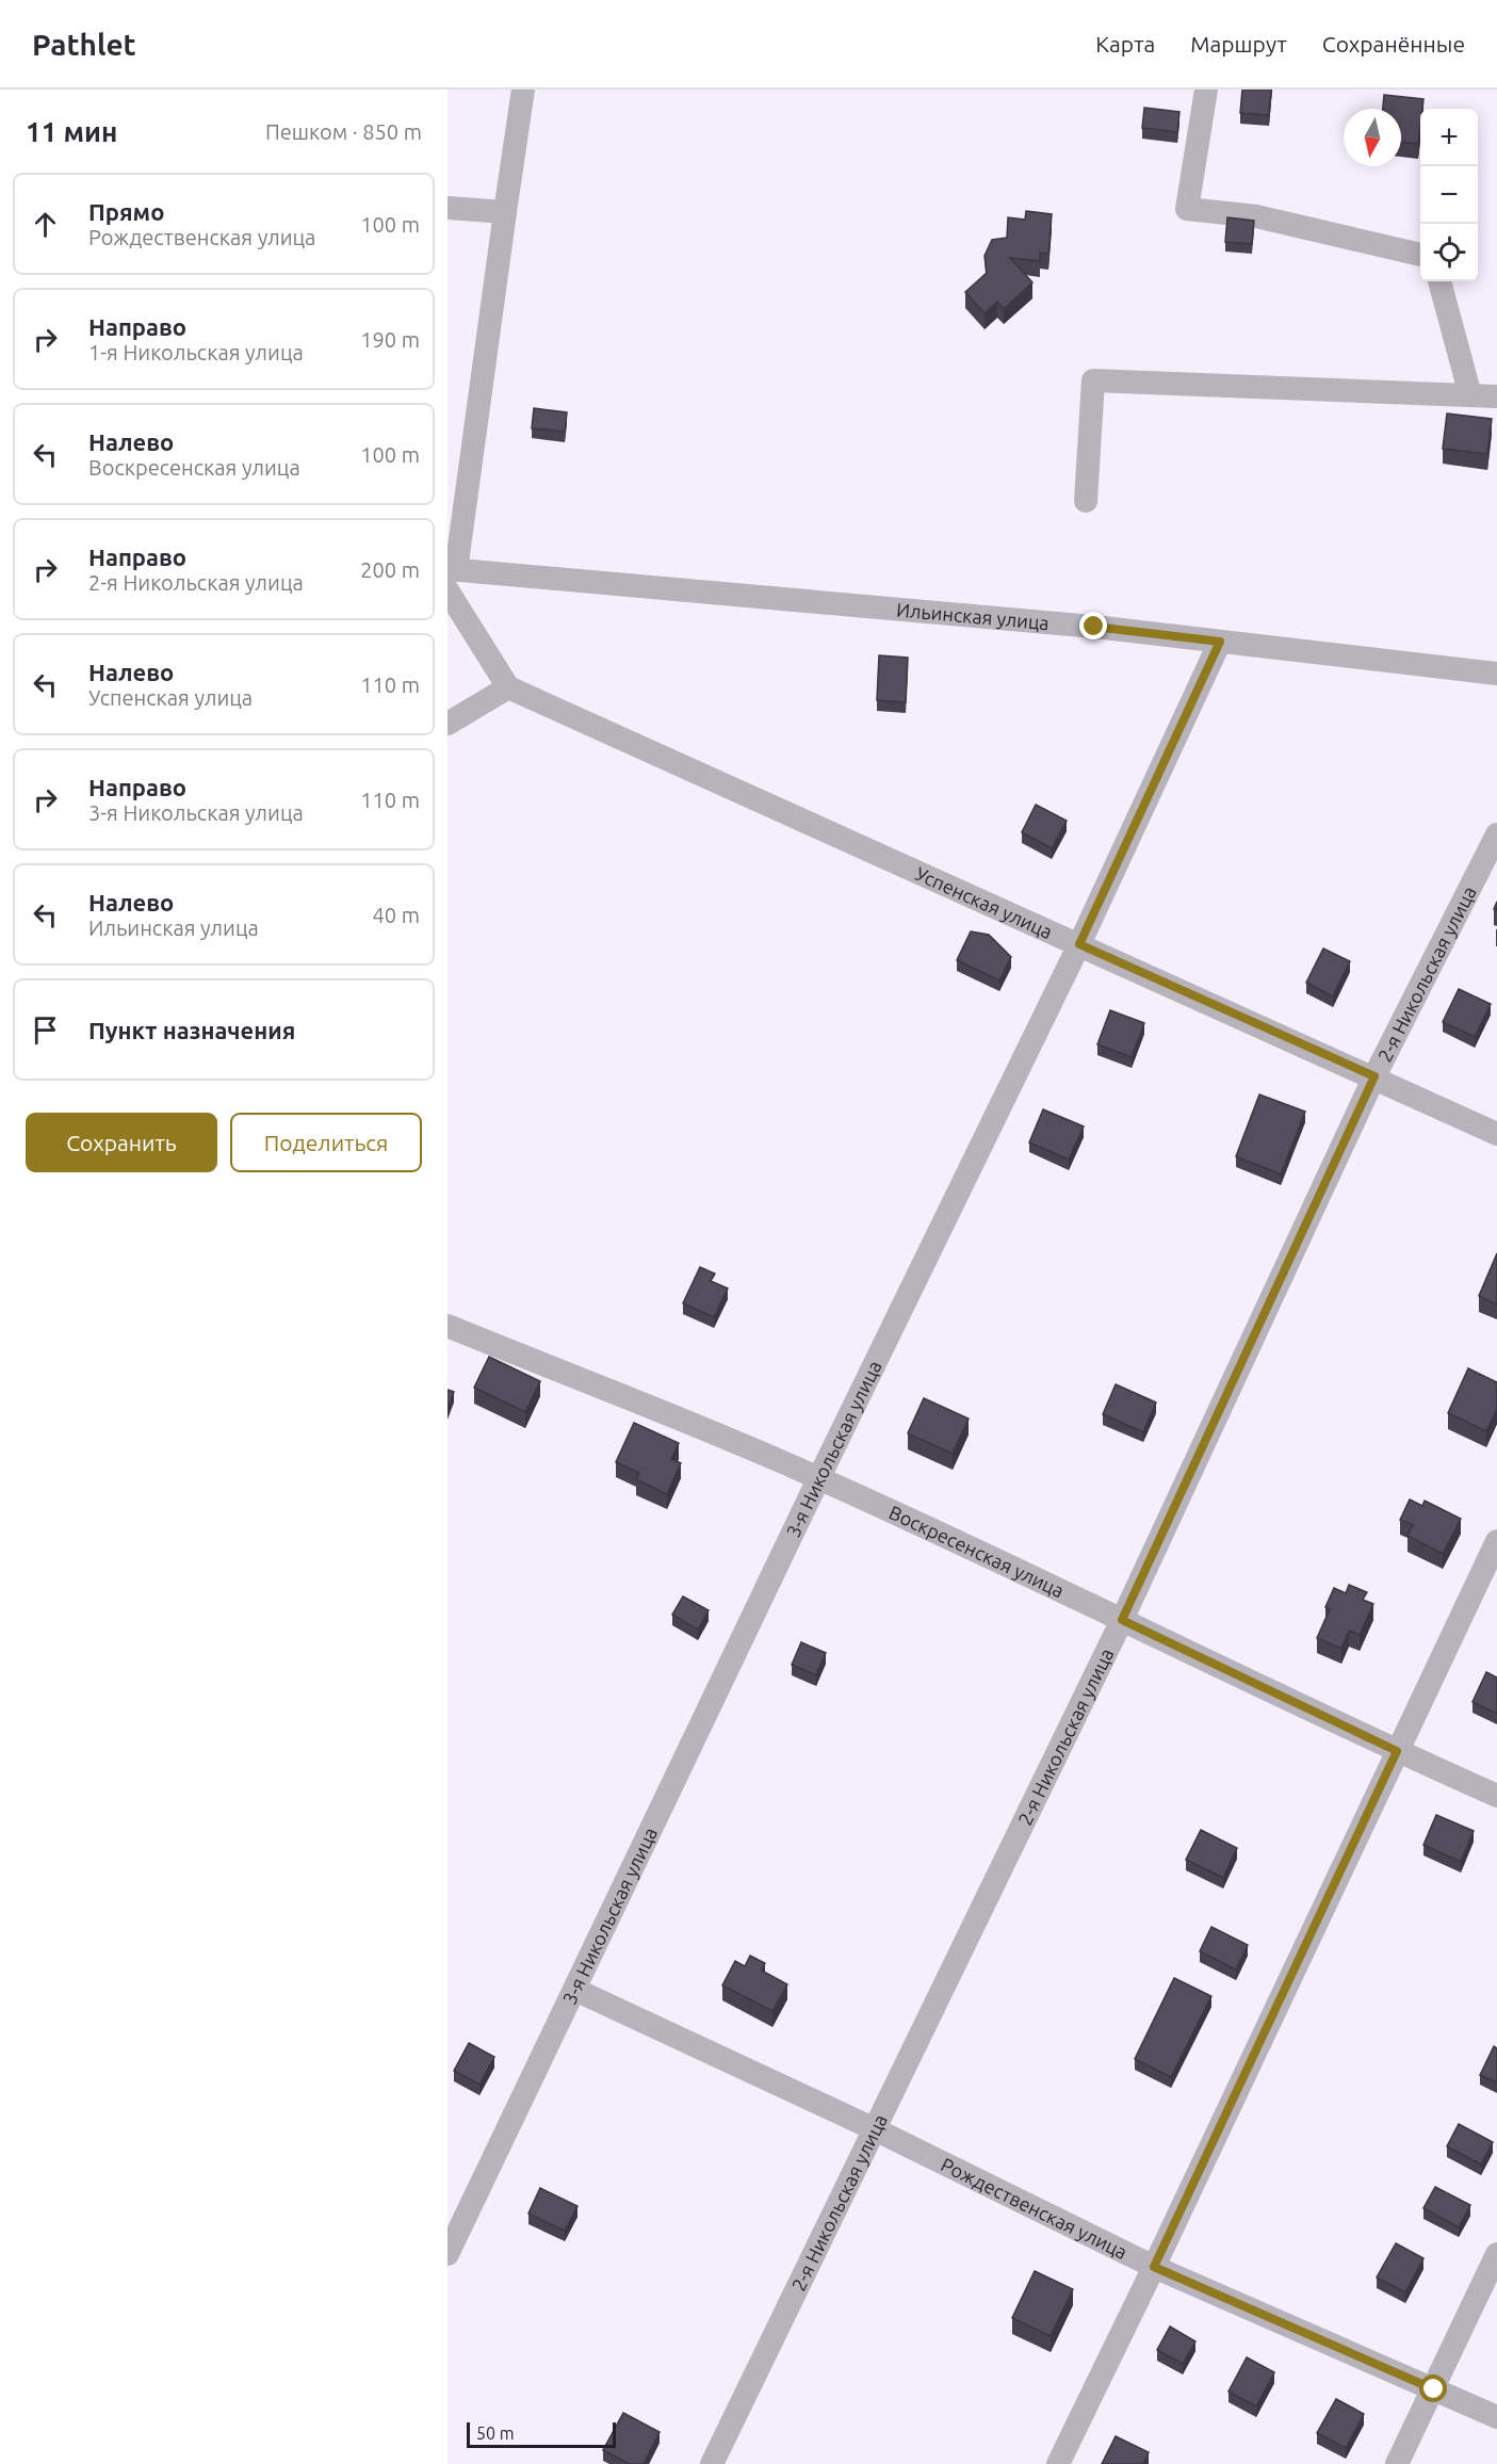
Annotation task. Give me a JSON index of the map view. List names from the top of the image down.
{
  "streets": {
    "street": [
      "Ильинская улица",
      "Успенская улица",
      "2-я Никольская улица",
      "3-я Никольская улица",
      "Воскресенская улица",
      "Рождественская улица"
    ]
  },
  "crossings": [
    ["Ильинская улица", "3-я Никольская улица"],
    ["Успенская улица", "2-я Никольская улица"],
    ["Успенская улица", "3-я Никольская улица"],
    ["2-я Никольская улица", "Воскресенская улица"],
    ["2-я Никольская улица", "Рождественская улица"],
    ["3-я Никольская улица", "Воскресенская улица"],
    ["3-я Никольская улица", "Рождественская улица"]
  ],
  "scale_bar": "50 m",
  "north": "bottom",
  "page": {
    "header": "Pathlet",
    "nav": ["Карта", "Маршрут", "Сохранённые"],
    "heading": ["11 мин", "Пешком · 850 m"],
    "map_buttons": ["+", "−"],
    "list": [
      ["Прямо", "Рождественская улица", "100 m"],
      ["Направо", "1-я Никольская улица", "190 m"],
      ["Налево", "Воскресенская улица", "100 m"],
      ["Направо", "2-я Никольская улица", "200 m"],
      ["Налево", "Успенская улица", "110 m"],
      ["Направо", "3-я Никольская улица", "110 m"],
      ["Налево", "Ильинская улица", "40 m"],
      "Пункт назначения"
    ],
    "buttons": ["Сохранить", "Поделиться"],
    "scale": "50 m"
  }
}
